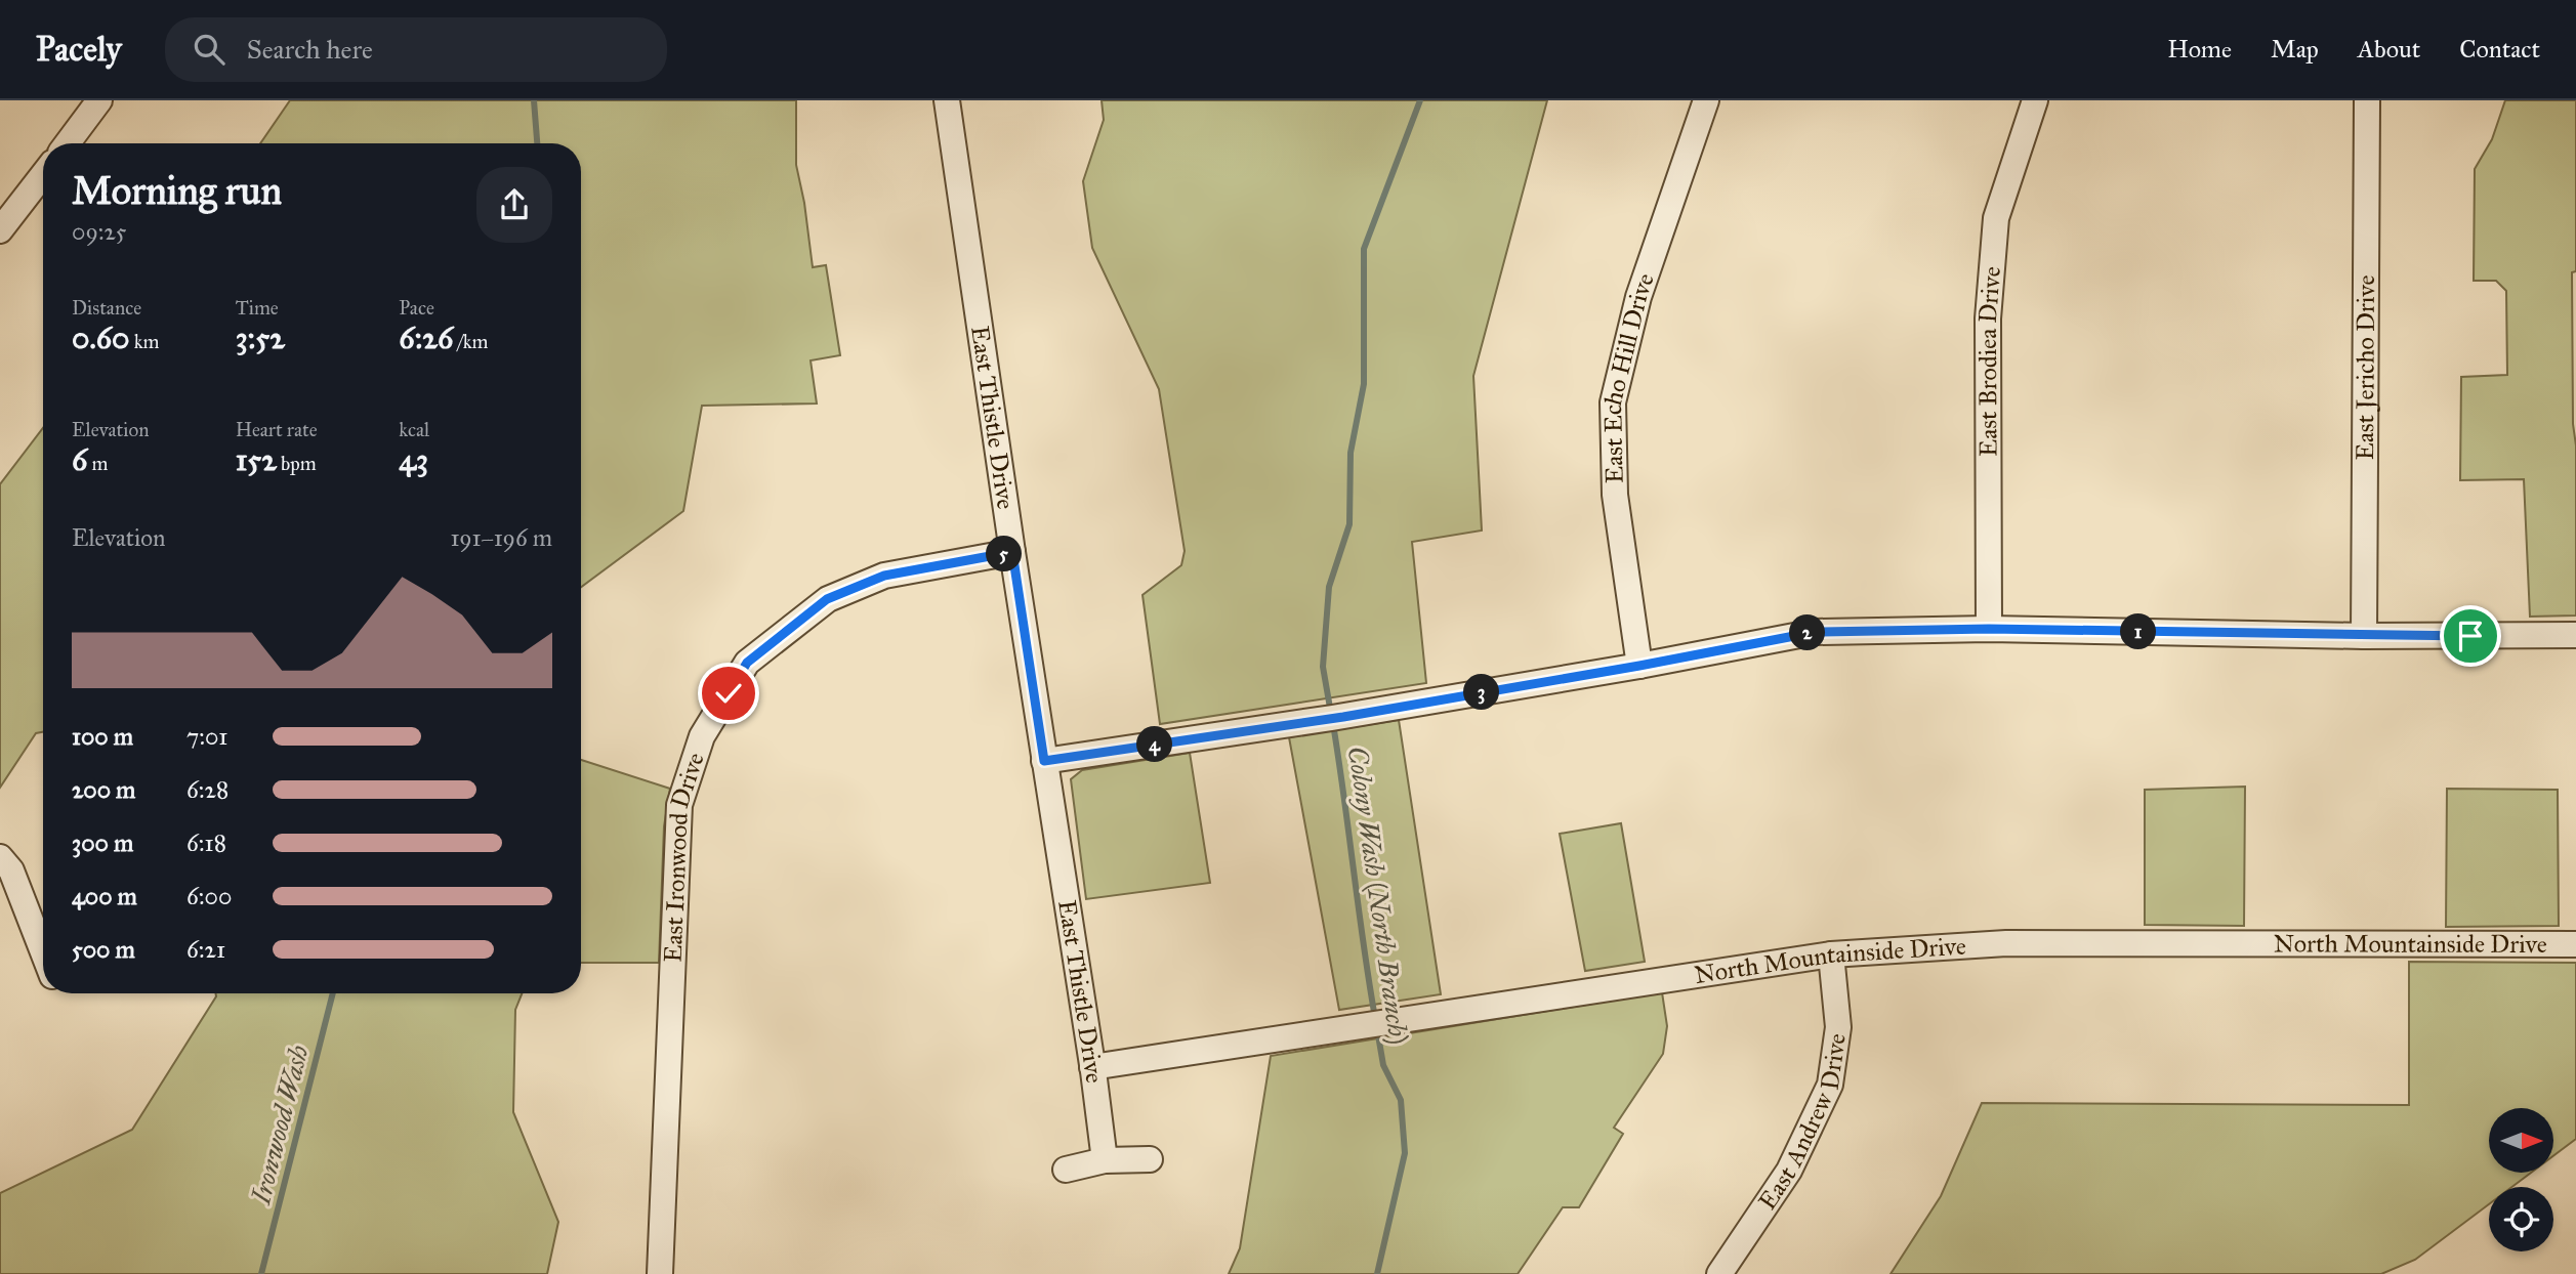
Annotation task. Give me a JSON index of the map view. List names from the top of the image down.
{
  "streets": {
    "street": [
      "East Brodiea Drive",
      "East Jericho Drive",
      "East Echo Hill Drive",
      "East Thistle Drive",
      "East Ironwood Drive",
      "North Mountainside Drive",
      "East Andrew Drive"
    ]
  },
  "crossings": [
    ["East Thistle Drive", "East Ironwood Drive"],
    ["East Thistle Drive", "North Mountainside Drive"],
    ["North Mountainside Drive", "East Andrew Drive"]
  ],
  "water": ["Colony Wash (North Branch)", "Ironwood Wash"],
  "north": "right",
  "page": {
    "header": "Pacely",
    "search": "Search here",
    "nav": [
      "Home",
      "Map",
      "About",
      "Contact"
    ],
    "heading": ["Morning run", "09:25"],
    "stats": [
      ["Distance", "0.60 km"],
      ["Time", "3:52"],
      ["Pace", "6:26 /km"],
      ["Elevation", "6 m"],
      ["Heart rate", "152 bpm"],
      ["kcal", "43"]
    ],
    "chart": ["Elevation", "191–196 m"],
    "pins": [
      "5",
      "1",
      "2",
      "3",
      "4"
    ],
    "list": [
      {
        "name": "100 m",
        "note": "7:01"
      },
      {
        "name": "200 m",
        "note": "6:28"
      },
      {
        "name": "300 m",
        "note": "6:18"
      },
      {
        "name": "400 m",
        "note": "6:00"
      },
      {
        "name": "500 m",
        "note": "6:21"
      }
    ]
  }
}
